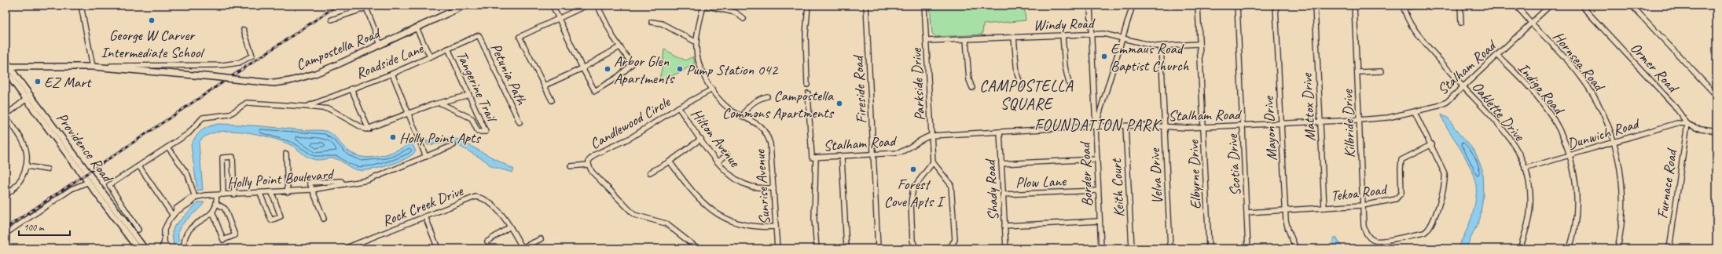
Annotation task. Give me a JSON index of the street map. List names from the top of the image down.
{
  "streets": {
    "main road": ["Campostella Road", "Providence Road"],
    "street": [
      "Windy Road",
      "Roadside Lane",
      "Hornsea Road",
      "Ormer Road",
      "Stalham Road",
      "Petunia Path",
      "Parkside Drive",
      "Tangerine Trail",
      "Indigo Road",
      "Fireside Road",
      "Mattox Drive",
      "Oaklette Drive",
      "Candlewood Circle",
      "Kilbride Drive",
      "Mayon Drive",
      "Dunwich Road",
      "Hilton Avenue",
      "Scotia Drive",
      "Border Road",
      "Elbyrne Drive",
      "Velva Drive",
      "Holly Point Boulevard",
      "Plow Lane",
      "Furnace Road",
      "Sunrise Avenue",
      "Keith Court",
      "Shady Road",
      "Tekoa Road",
      "Rock Creek Drive"
    ]
  },
  "crossings": [
    ["Windy Road", "Parkside Drive"],
    ["Windy Road", "Border Road"],
    ["Windy Road", "Elbyrne Drive"],
    ["Windy Road", "Velva Drive"],
    ["Campostella Road", "Providence Road"],
    ["Roadside Lane", "Petunia Path"],
    ["Roadside Lane", "Tangerine Trail"],
    ["Hornsea Road", "Stalham Road"],
    ["Hornsea Road", "Dunwich Road"],
    ["Ormer Road", "Dunwich Road"],
    ["Ormer Road", "Furnace Road"],
    ["Stalham Road", "Parkside Drive"],
    ["Stalham Road", "Indigo Road"],
    ["Stalham Road", "Fireside Road"],
    ["Stalham Road", "Mattox Drive"],
    ["Stalham Road", "Oaklette Drive"],
    ["Stalham Road", "Kilbride Drive"],
    ["Stalham Road", "Mayon Drive"],
    ["Stalham Road", "Scotia Drive"],
    ["Stalham Road", "Border Road"],
    ["Stalham Road", "Elbyrne Drive"],
    ["Stalham Road", "Velva Drive"],
    ["Stalham Road", "Keith Court"],
    ["Stalham Road", "Shady Road"],
    ["Indigo Road", "Dunwich Road"],
    ["Mattox Drive", "Tekoa Road"],
    ["Oaklette Drive", "Dunwich Road"],
    ["Candlewood Circle", "Hilton Avenue"],
    ["Candlewood Circle", "Sunrise Avenue"],
    ["Kilbride Drive", "Tekoa Road"],
    ["Mayon Drive", "Tekoa Road"],
    ["Dunwich Road", "Furnace Road"],
    ["Hilton Avenue", "Sunrise Avenue"],
    ["Scotia Drive", "Tekoa Road"],
    ["Border Road", "Plow Lane"],
    ["Plow Lane", "Shady Road"]
  ],
  "districts": ["CAMPOSTELLA SQUARE", "FOUNDATION PARK"],
  "places": [
    "George W Carver Intermediate School",
    "Emmaus Road Baptist Church",
    "Arbor Glen Apartments",
    "Pump Station 042",
    "EZ Mart",
    "Campostella Commons Apartments",
    "Holly Point Apts",
    "Forest Cove Apts I"
  ],
  "scale_bar": "100 m"
}
